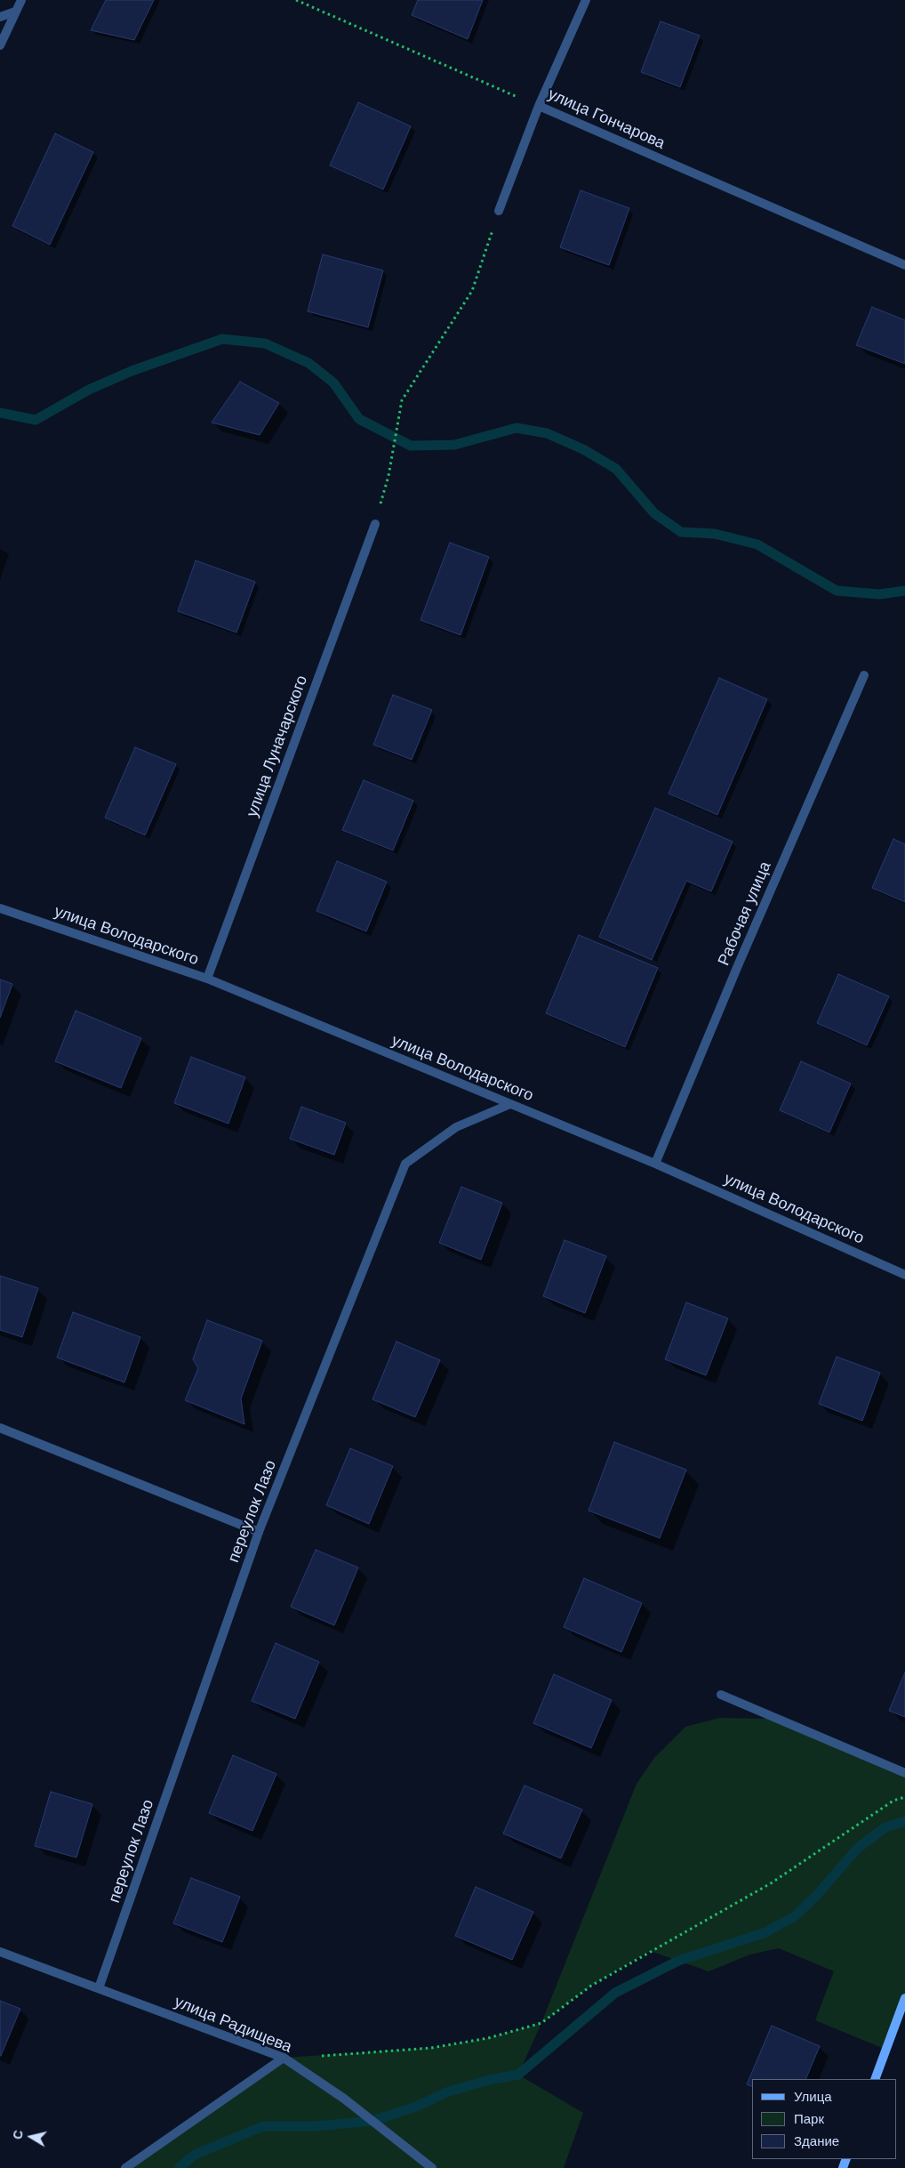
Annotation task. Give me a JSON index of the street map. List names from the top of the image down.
{
  "streets": {
    "street": [
      "улица Гончарова",
      "улица Луначарского",
      "Рабочая улица",
      "улица Володарского",
      "переулок Лазо",
      "улица Радищева"
    ]
  },
  "crossings": [
    ["улица Луначарского", "улица Володарского"],
    ["Рабочая улица", "улица Володарского"],
    ["улица Володарского", "переулок Лазо"],
    ["переулок Лазо", "улица Радищева"]
  ],
  "legend": ["Улица", "Парк", "Здание"],
  "north": "left"
}
